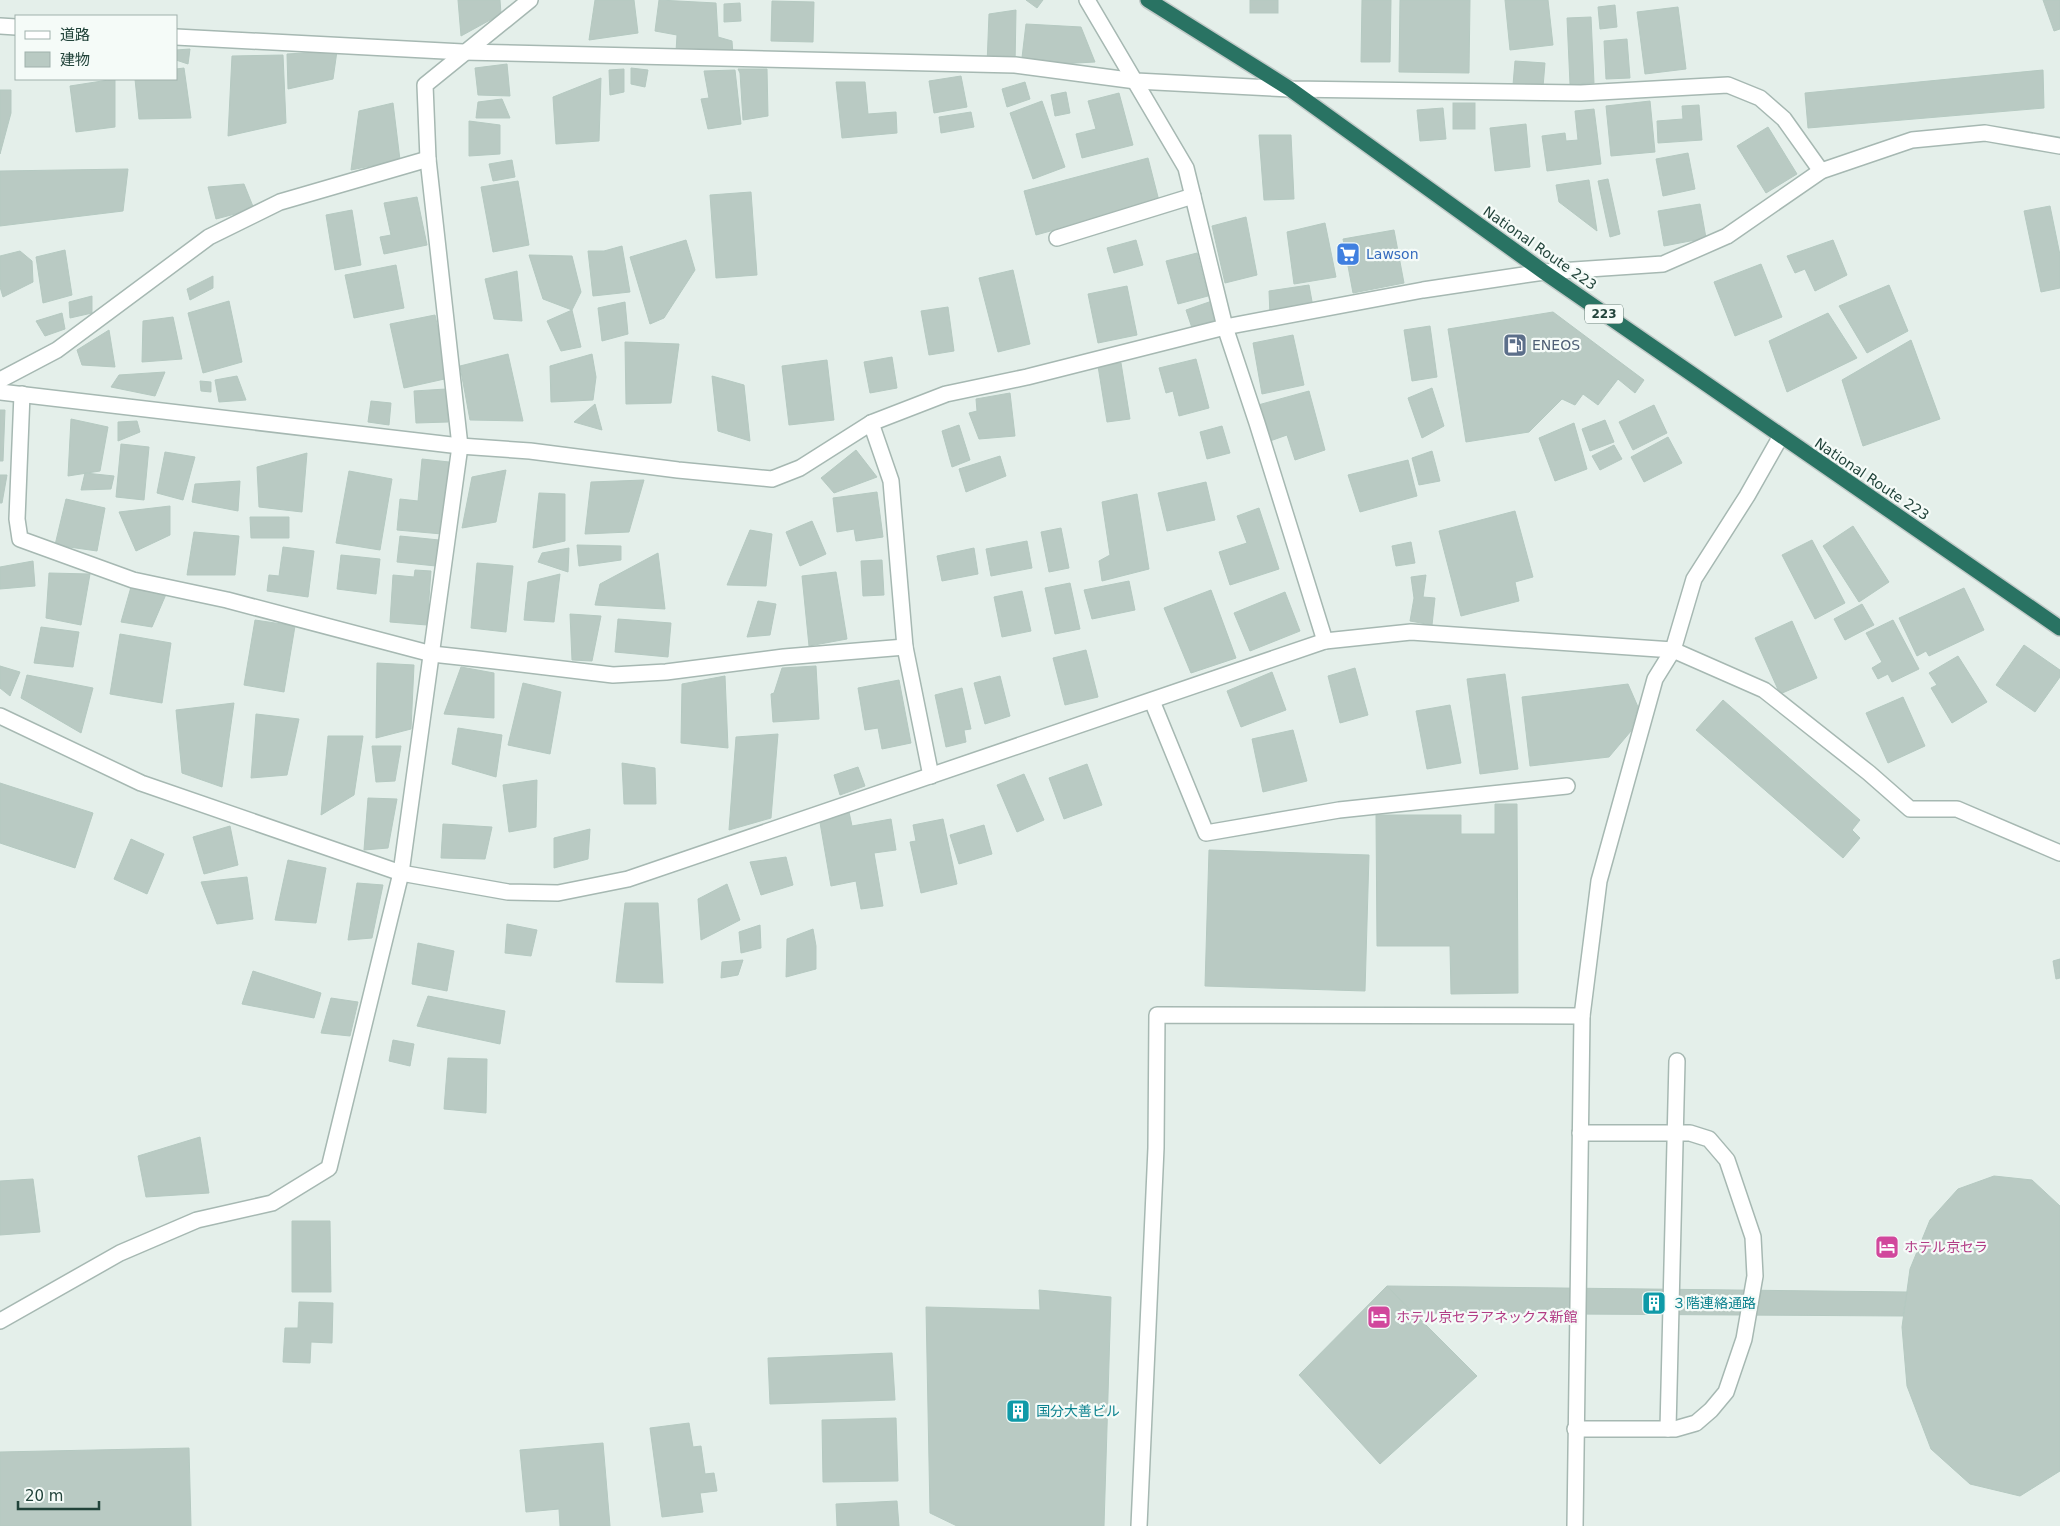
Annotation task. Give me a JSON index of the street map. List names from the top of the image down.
{
  "streets": {
    "highway": ["National Route 223", "223"]
  },
  "places": {
    "supermarket": ["Lawson"],
    "fuel station": ["ENEOS"],
    "hotel": ["ホテル京セラ", "ホテル京セラアネックス新館"],
    "building": ["３階連絡通路", "国分大善ビル"]
  },
  "legend": ["道路", "建物"],
  "scale_bar": "20 m"
}
